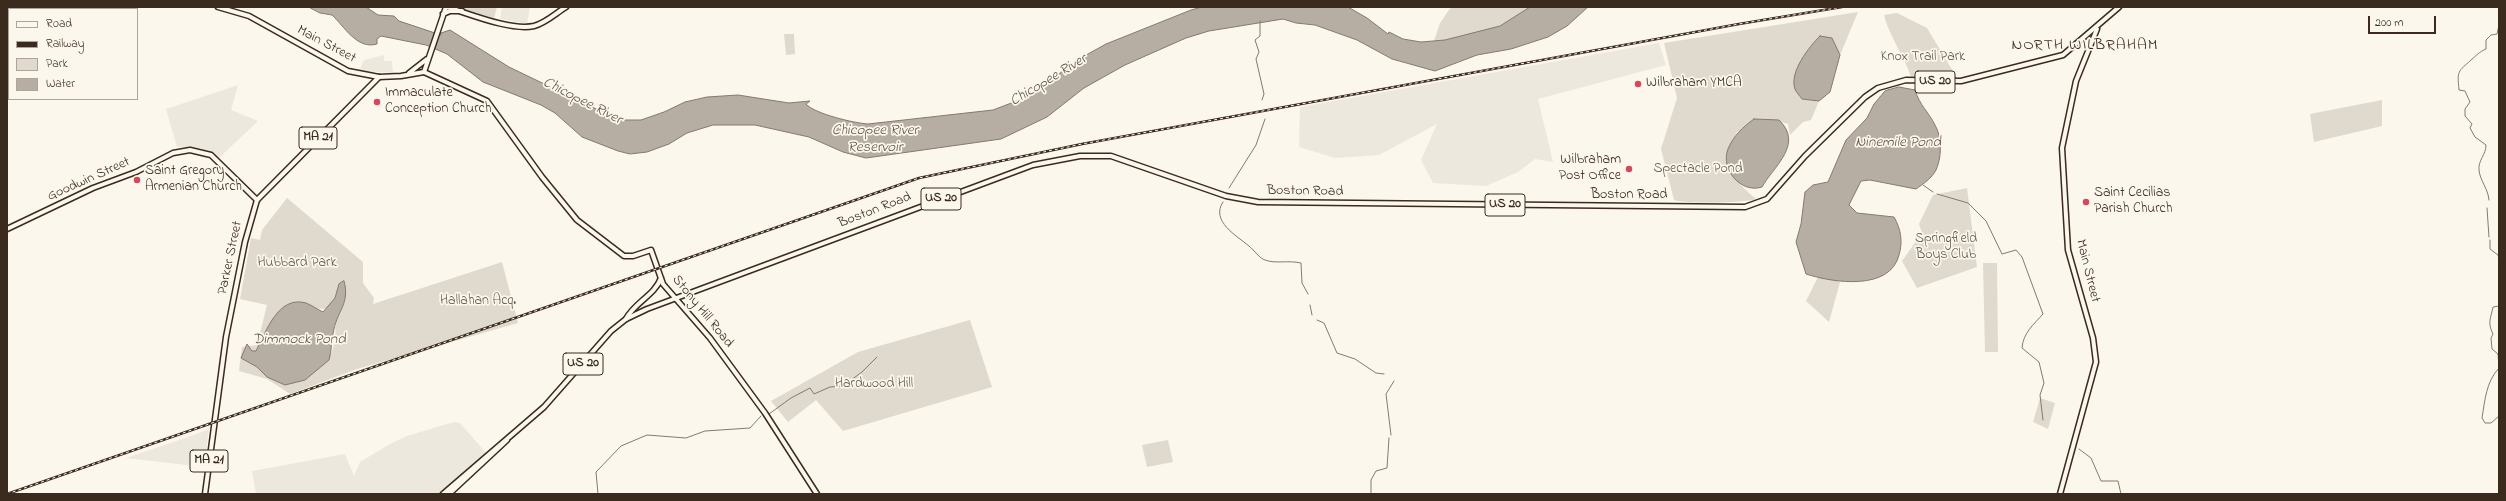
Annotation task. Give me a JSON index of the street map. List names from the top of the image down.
{
  "streets": {
    "main road": [
      "Main Street",
      "US 20",
      "MA 21",
      "Goodwin Street",
      "Boston Road",
      "Parker Street",
      "Stony Hill Road"
    ]
  },
  "crossings": [
    ["Main Street", "Boston Road"],
    ["Main Street", "Parker Street"],
    ["Main Street", "Stony Hill Road"],
    ["Goodwin Street", "Parker Street"],
    ["Boston Road", "Stony Hill Road"]
  ],
  "districts": ["NORTH WILBRAHAM"],
  "water": [
    "Chicopee River",
    "Chicopee River Reservoir",
    "Ninemile Pond",
    "Dimmock Pond"
  ],
  "parks": [
    "Knox Trail Park",
    "Spectacle Pond",
    "Springfield Boys Club",
    "Hubbard Park",
    "Hallahan Acq.",
    "Hardwood Hill"
  ],
  "places": [
    "Wilbraham YMCA",
    "Immaculate Conception Church",
    "Wilbraham Post Office",
    "Saint Gregory Armenian Church",
    "Saint Cecilias Parish Church"
  ],
  "legend": [
    "Road",
    "Railway",
    "Park",
    "Water"
  ],
  "scale_bar": "200 m"
}
